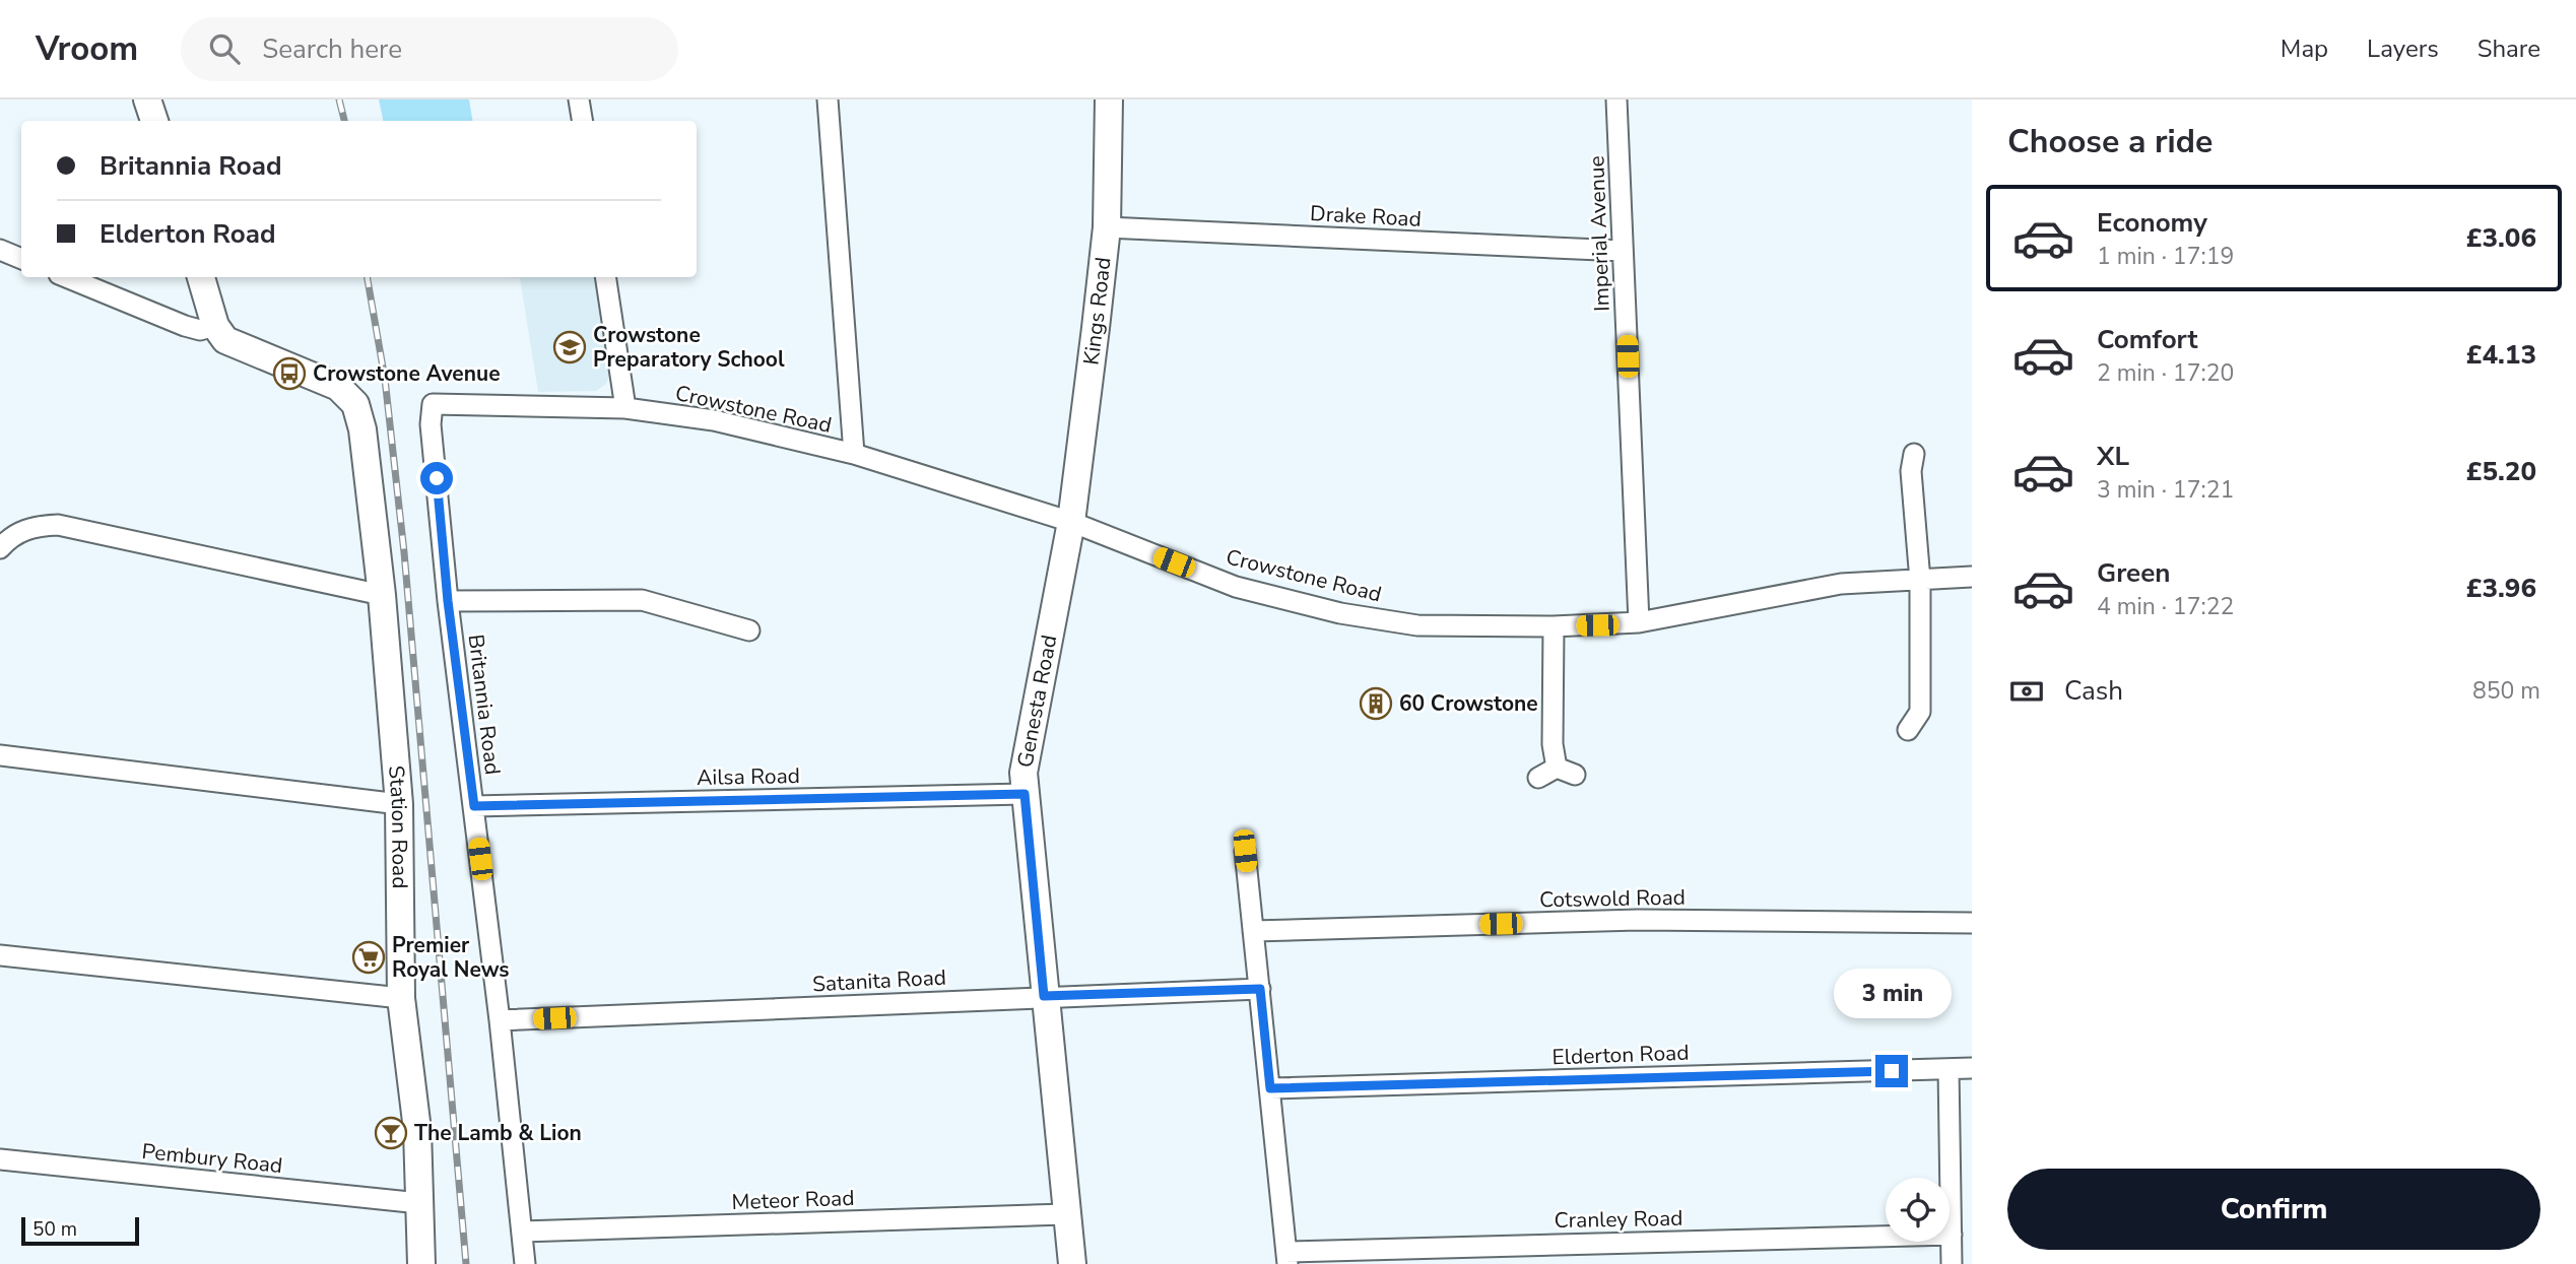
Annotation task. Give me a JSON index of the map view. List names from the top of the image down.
{
  "streets": {
    "street": [
      "Drake Road",
      "Imperial Avenue",
      "Kings Road",
      "Crowstone Road",
      "Genesta Road",
      "Britannia Road",
      "Ailsa Road",
      "Station Road",
      "Cotswold Road",
      "Satanita Road",
      "Elderton Road",
      "Pembury Road",
      "Meteor Road",
      "Cranley Road"
    ]
  },
  "crossings": [
    ["Drake Road", "Imperial Avenue"],
    ["Drake Road", "Kings Road"],
    ["Imperial Avenue", "Crowstone Road"],
    ["Kings Road", "Crowstone Road"],
    ["Kings Road", "Genesta Road"],
    ["Crowstone Road", "Genesta Road"],
    ["Crowstone Road", "Britannia Road"],
    ["Genesta Road", "Ailsa Road"],
    ["Genesta Road", "Satanita Road"],
    ["Genesta Road", "Meteor Road"],
    ["Britannia Road", "Ailsa Road"],
    ["Britannia Road", "Satanita Road"],
    ["Britannia Road", "Meteor Road"],
    ["Station Road", "Pembury Road"]
  ],
  "places": {
    "school or university": ["Crowstone Preparatory School"],
    "bus stop": ["Crowstone Avenue"],
    "building": ["60 Crowstone"],
    "supermarket": ["Premier Royal News"],
    "bar": ["The Lamb & Lion"]
  },
  "scale_bar": "50 m",
  "page": {
    "header": "Vroom",
    "search": "Search here",
    "nav": ["Map", "Layers", "Share"],
    "heading": "Choose a ride",
    "banner": ["Britannia Road", "Elderton Road"],
    "list": [
      {
        "name": "Economy",
        "note": "1 min · 17:19",
        "value": "£3.06"
      },
      {
        "name": "Comfort",
        "note": "2 min · 17:20",
        "value": "£4.13"
      },
      {
        "name": "XL",
        "note": "3 min · 17:21",
        "value": "£5.20"
      },
      {
        "name": "Green",
        "note": "4 min · 17:22",
        "value": "£3.96"
      }
    ],
    "pay": ["Cash", "850 m"],
    "bubble": "3 min",
    "buttons": "Confirm",
    "scale": "50 m"
  }
}
